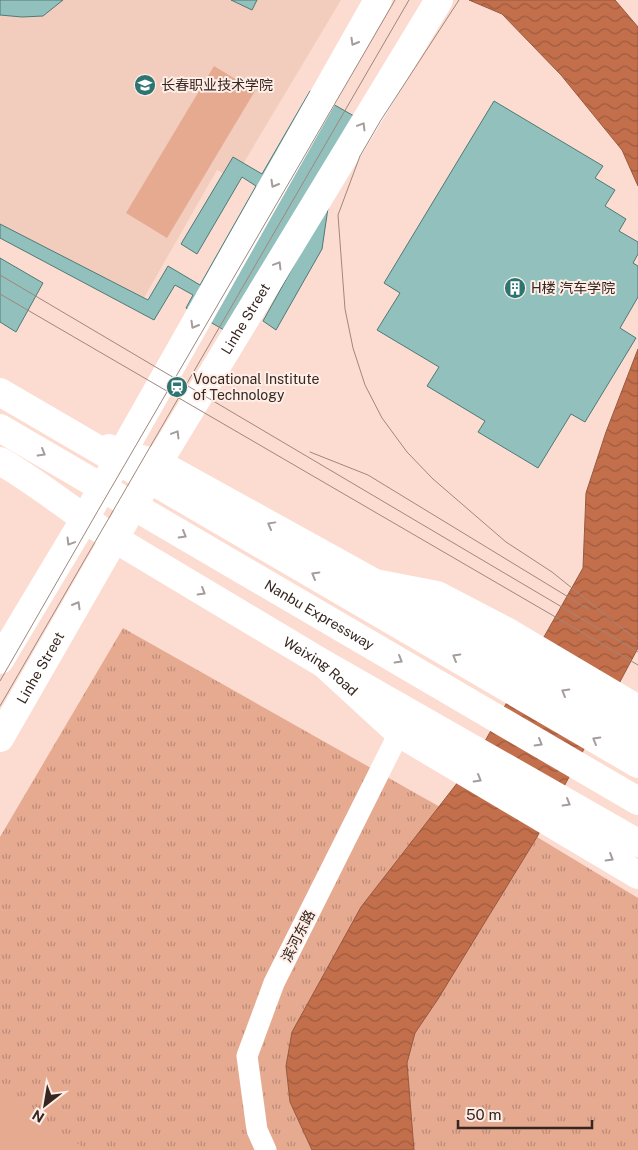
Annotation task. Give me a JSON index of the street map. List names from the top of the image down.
{
  "streets": {
    "main road": ["Linhe Street", "Nanbu Expressway", "Weixing Road"],
    "street": ["滨河东路"]
  },
  "crossings": [
    ["Linhe Street", "Weixing Road"],
    ["Weixing Road", "滨河东路"]
  ],
  "places": {
    "school or university": ["长春职业技术学院"],
    "building": ["H楼 汽车学院"],
    "station": ["Vocational Institute of Technology"]
  },
  "scale_bar": "50 m",
  "north": "bottom left"
}
